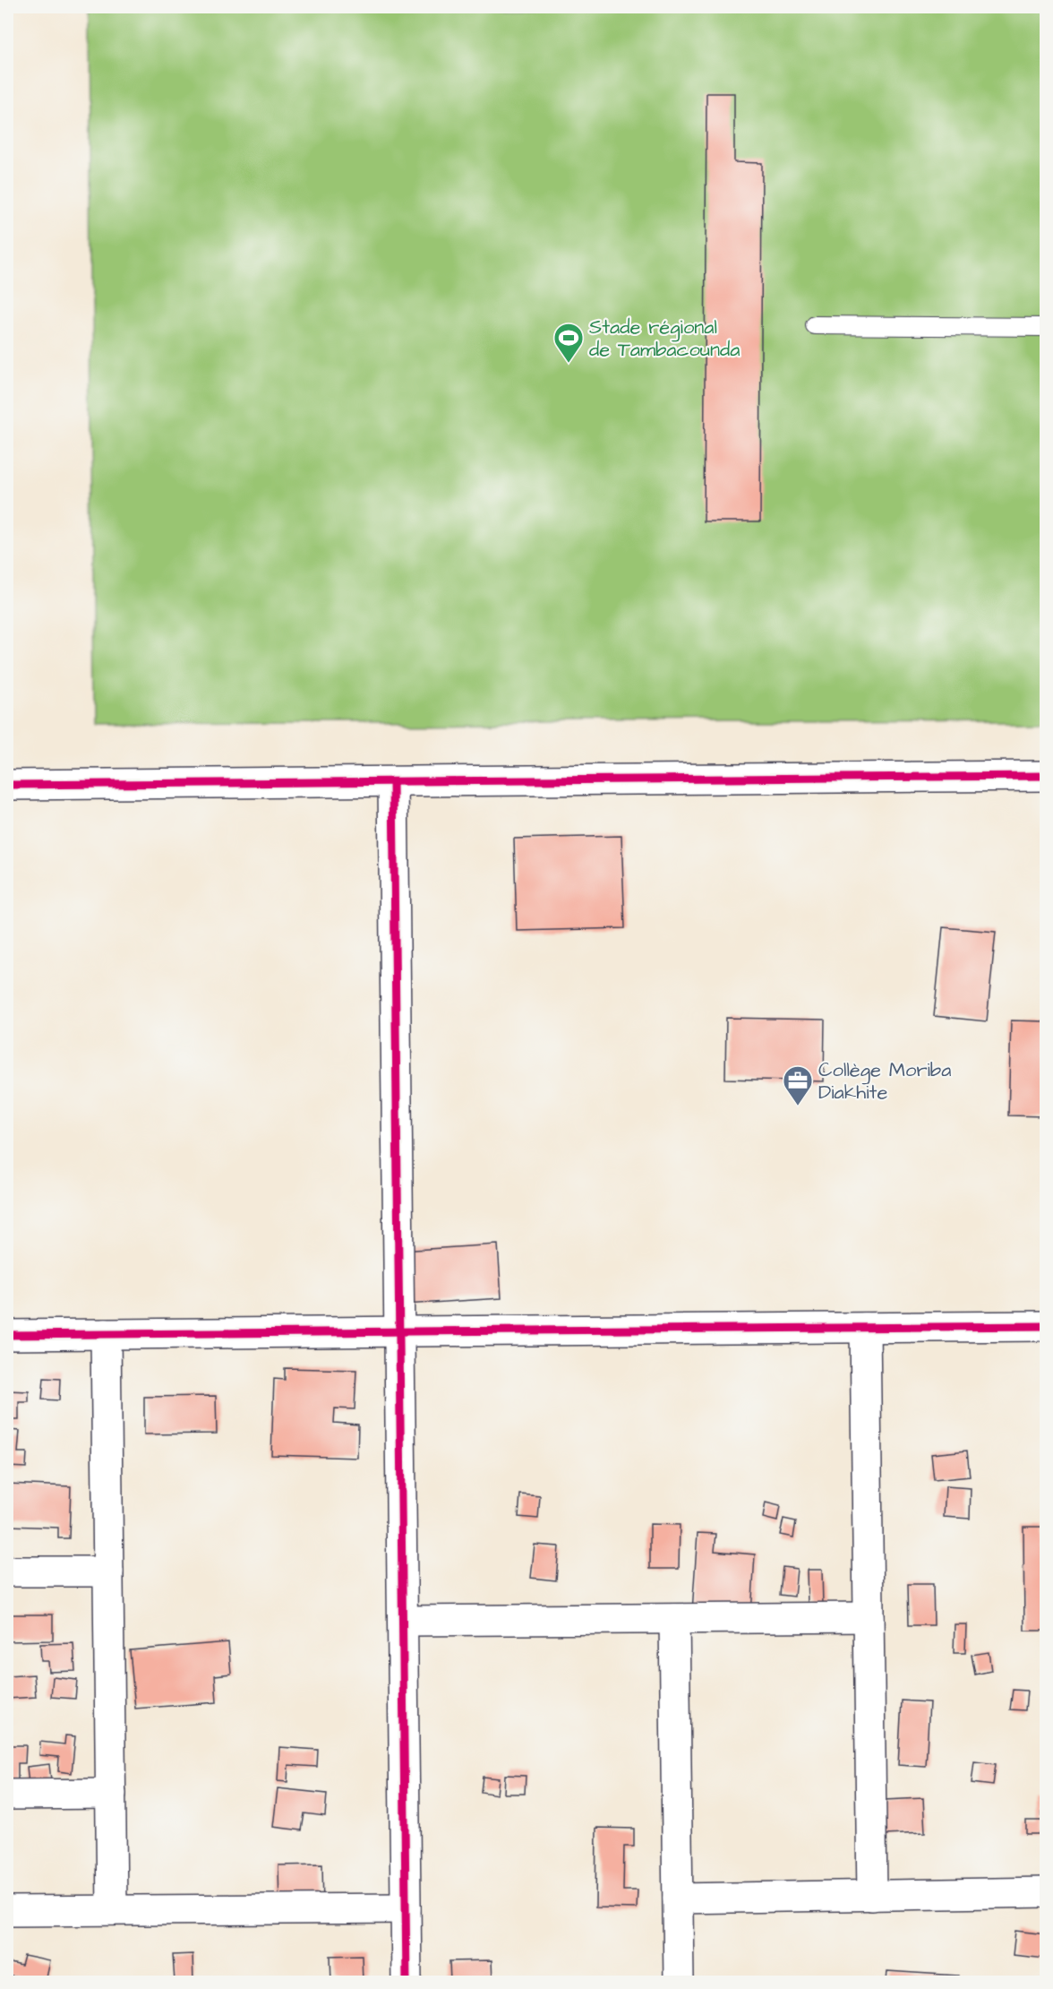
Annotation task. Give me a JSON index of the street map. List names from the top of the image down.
{
  "places": {
    "sports": ["Stade régional de Tambacounda"],
    "office": ["Collège Moriba Diakhite"]
  }
}
